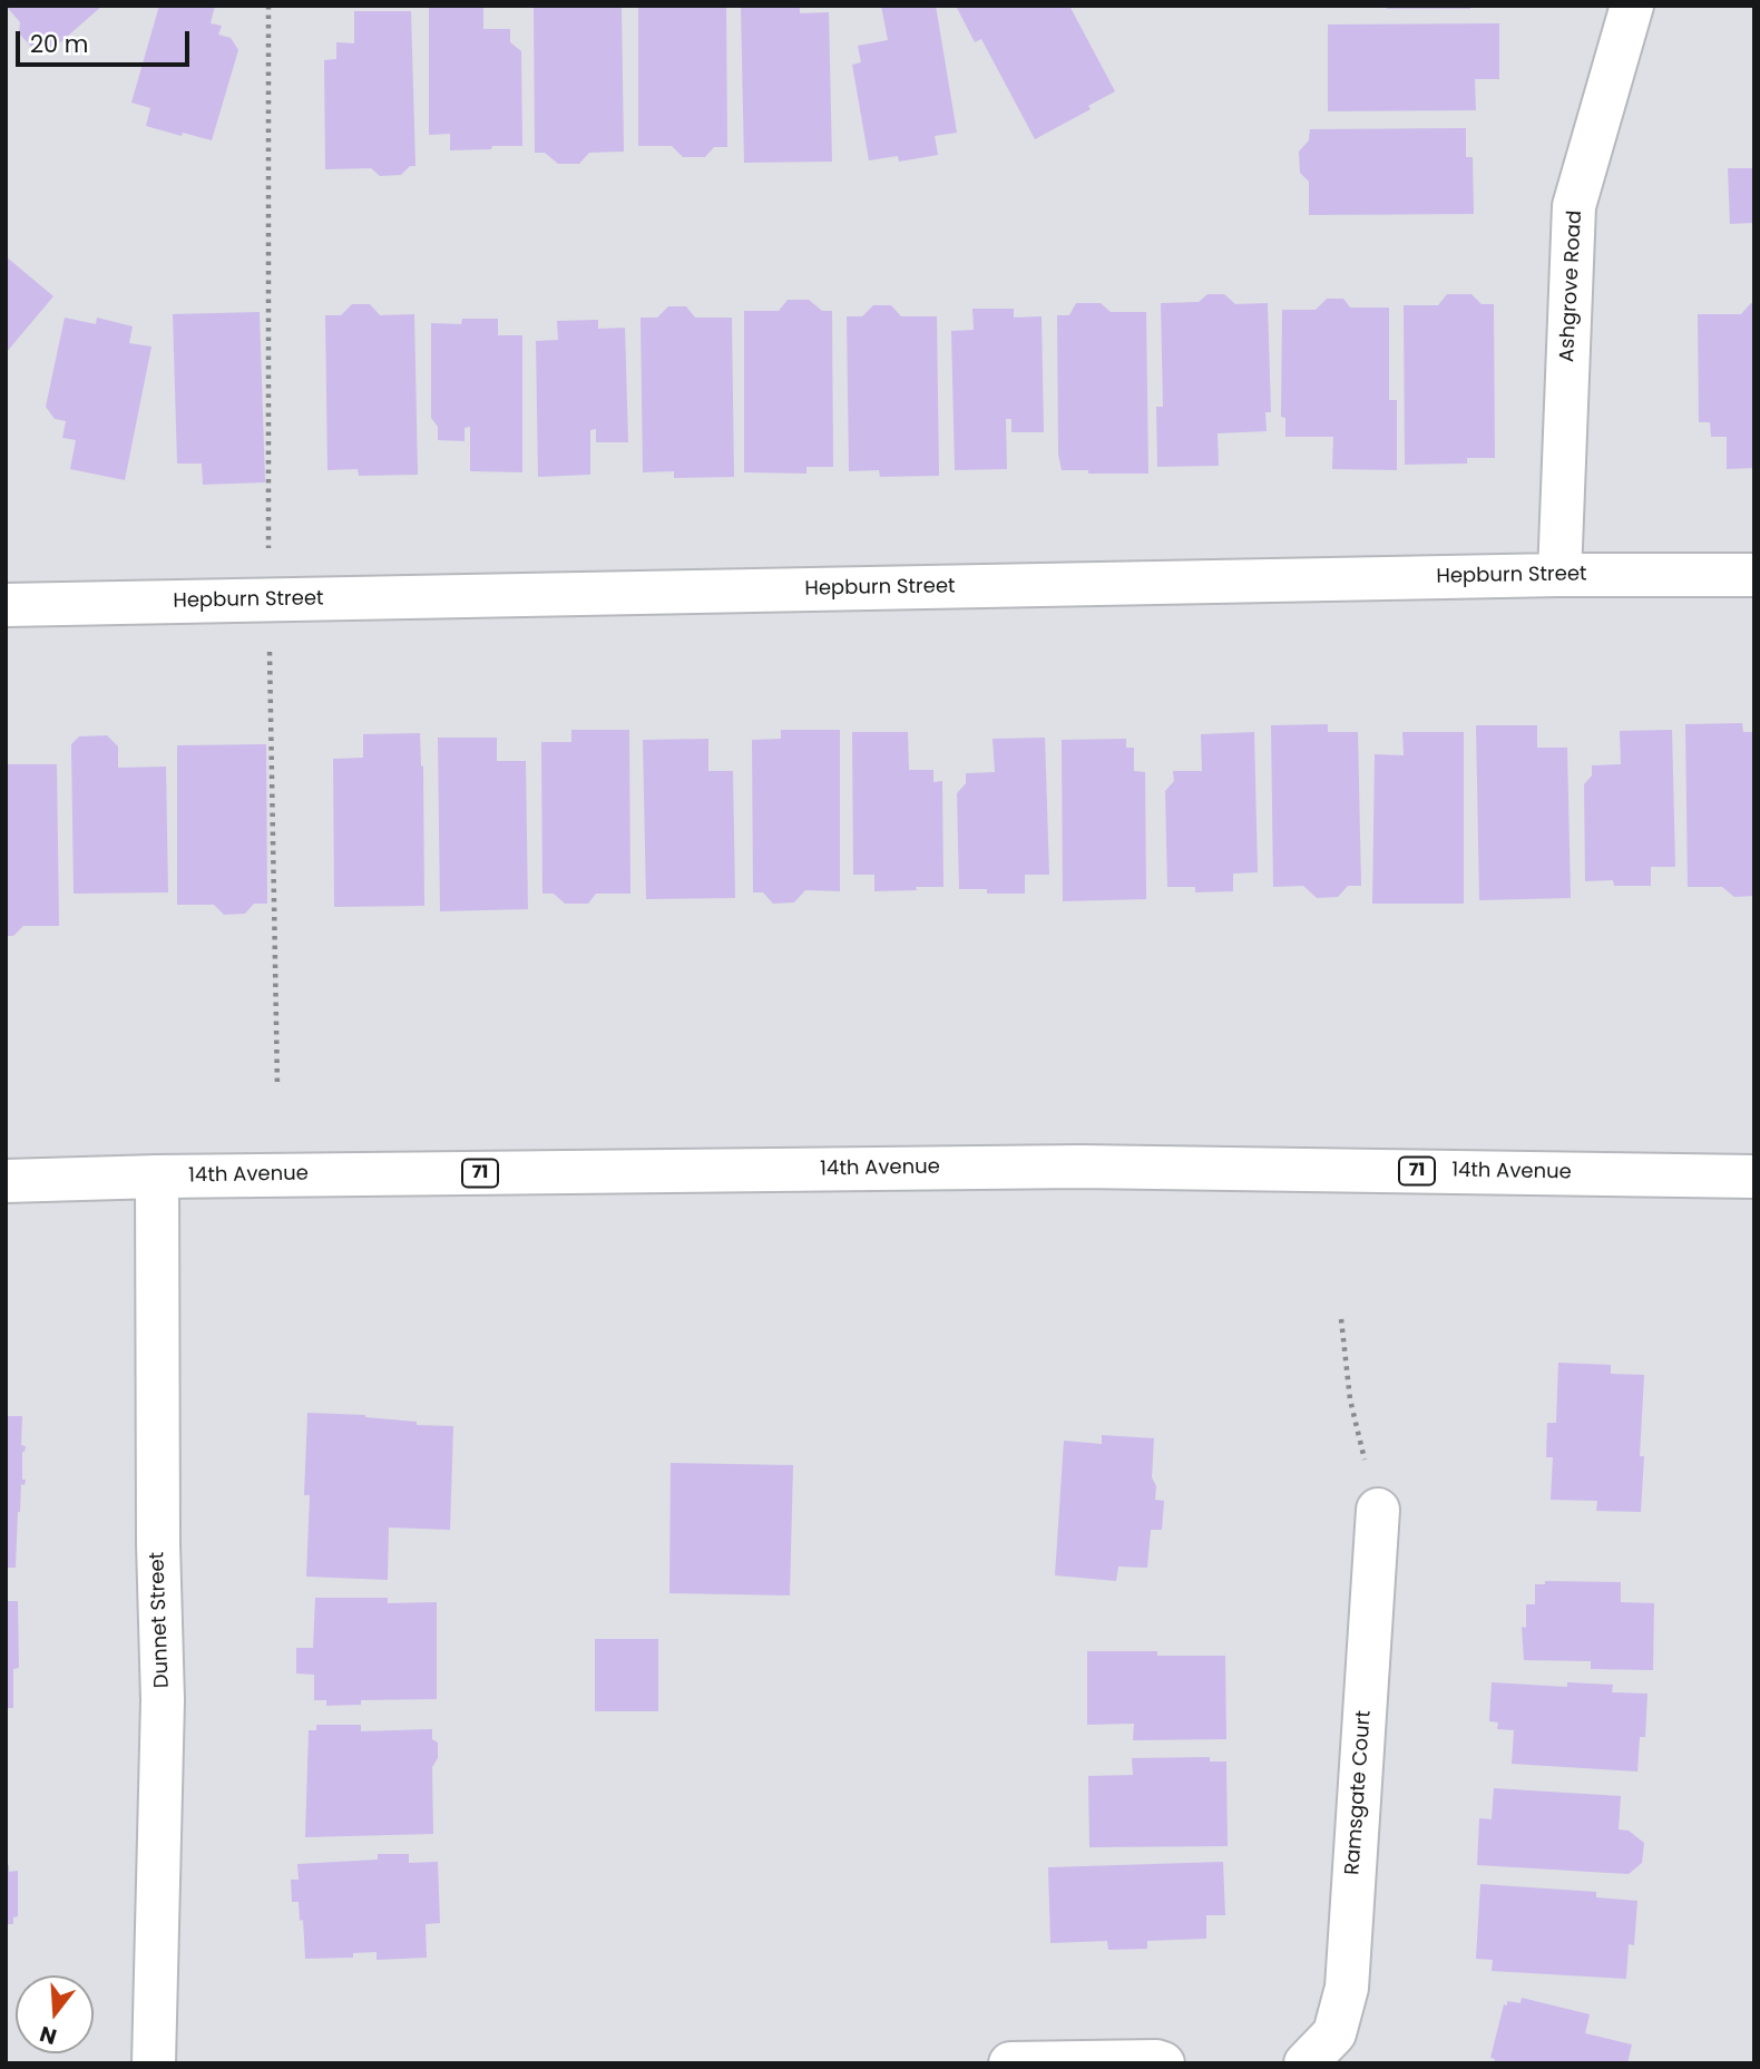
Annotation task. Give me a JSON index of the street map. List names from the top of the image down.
{
  "streets": {
    "street": [
      "Ashgrove Road",
      "Hepburn Street",
      "14th Avenue",
      "71",
      "Dunnet Street",
      "Ramsgate Court"
    ]
  },
  "crossings": [
    ["Ashgrove Road", "Hepburn Street"],
    ["14th Avenue", "Dunnet Street"]
  ],
  "scale_bar": "20 m",
  "north": "bottom"
}
